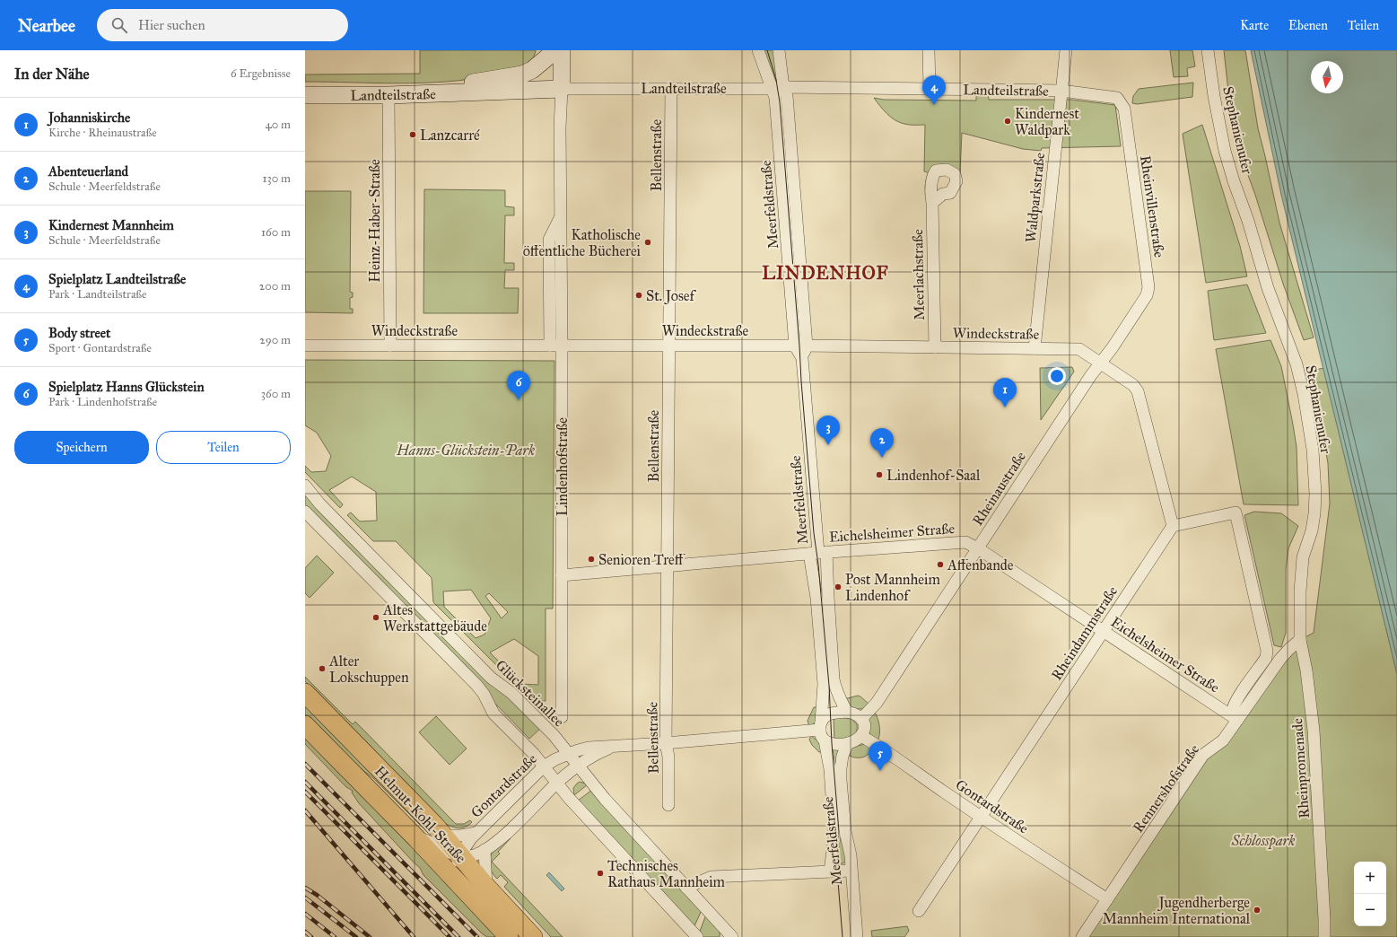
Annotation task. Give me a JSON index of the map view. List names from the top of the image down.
{
  "streets": {
    "main road": ["Helmut-Kohl-Straße"],
    "street": [
      "Landteilstraße",
      "Stephanienufer",
      "Bellenstraße",
      "Waldparkstraße",
      "Meerfeldstraße",
      "Rheinvillenstraße",
      "Heinz-Haber-Straße",
      "Meerlachstraße",
      "Windeckstraße",
      "Lindenhofstraße",
      "Rheinaustraße",
      "Eichelsheimer Straße",
      "Rheindammstraße",
      "Glücksteinallee",
      "Rheinpromenade",
      "Gontardstraße",
      "Rennershofstraße"
    ]
  },
  "crossings": [
    ["Landteilstraße", "Bellenstraße"],
    ["Landteilstraße", "Waldparkstraße"],
    ["Landteilstraße", "Meerfeldstraße"],
    ["Landteilstraße", "Rheinvillenstraße"],
    ["Landteilstraße", "Heinz-Haber-Straße"],
    ["Landteilstraße", "Lindenhofstraße"],
    ["Stephanienufer", "Rheinpromenade"],
    ["Bellenstraße", "Windeckstraße"],
    ["Bellenstraße", "Eichelsheimer Straße"],
    ["Bellenstraße", "Gontardstraße"],
    ["Waldparkstraße", "Rheinvillenstraße"],
    ["Waldparkstraße", "Windeckstraße"],
    ["Meerfeldstraße", "Windeckstraße"],
    ["Meerfeldstraße", "Rheinaustraße"],
    ["Meerfeldstraße", "Eichelsheimer Straße"],
    ["Meerfeldstraße", "Gontardstraße"],
    ["Rheinvillenstraße", "Windeckstraße"],
    ["Rheinvillenstraße", "Rheinaustraße"],
    ["Heinz-Haber-Straße", "Windeckstraße"],
    ["Meerlachstraße", "Windeckstraße"],
    ["Windeckstraße", "Lindenhofstraße"],
    ["Windeckstraße", "Rheinaustraße"],
    ["Lindenhofstraße", "Eichelsheimer Straße"],
    ["Rheinaustraße", "Eichelsheimer Straße"],
    ["Rheinaustraße", "Gontardstraße"],
    ["Eichelsheimer Straße", "Rheindammstraße"],
    ["Eichelsheimer Straße", "Rennershofstraße"],
    ["Rheindammstraße", "Gontardstraße"],
    ["Glücksteinallee", "Gontardstraße"],
    ["Gontardstraße", "Rennershofstraße"],
    ["Gontardstraße", "Helmut-Kohl-Straße"]
  ],
  "districts": ["LINDENHOF"],
  "parks": ["Hanns-Glückstein-Park", "Schlosspark"],
  "places": [
    "Kindernest Waldpark",
    "Lanzcarré",
    "Katholische öffentliche Bücherei",
    "St. Josef",
    "Lindenhof-Saal",
    "Senioren Treff",
    "Affenbande",
    "Post Mannheim Lindenhof",
    "Altes Werkstattgebäude",
    "Alter Lokschuppen",
    "Technisches Rathaus Mannheim",
    "Jugendherberge Mannheim International"
  ],
  "north": "bottom",
  "page": {
    "header": "Nearbee",
    "search": "Hier suchen",
    "nav": ["Karte", "Ebenen", "Teilen"],
    "heading": ["In der Nähe", "6 Ergebnisse"],
    "pins": [
      "4",
      "6",
      "1",
      "3",
      "2",
      "5"
    ],
    "list": [
      {
        "mark": "1",
        "name": "Johanniskirche",
        "note": "Kirche · Rheinaustraße",
        "value": "40 m"
      },
      {
        "mark": "2",
        "name": "Abenteuerland",
        "note": "Schule · Meerfeldstraße",
        "value": "130 m"
      },
      {
        "mark": "3",
        "name": "Kindernest Mannheim",
        "note": "Schule · Meerfeldstraße",
        "value": "160 m"
      },
      {
        "mark": "4",
        "name": "Spielplatz Landteilstraße",
        "note": "Park · Landteilstraße",
        "value": "200 m"
      },
      {
        "mark": "5",
        "name": "Body street",
        "note": "Sport · Gontardstraße",
        "value": "290 m"
      },
      {
        "mark": "6",
        "name": "Spielplatz Hanns Glückstein",
        "note": "Park · Lindenhofstraße",
        "value": "360 m"
      }
    ],
    "buttons": ["Speichern", "Teilen"],
    "map_buttons": ["+", "−"]
  }
}
